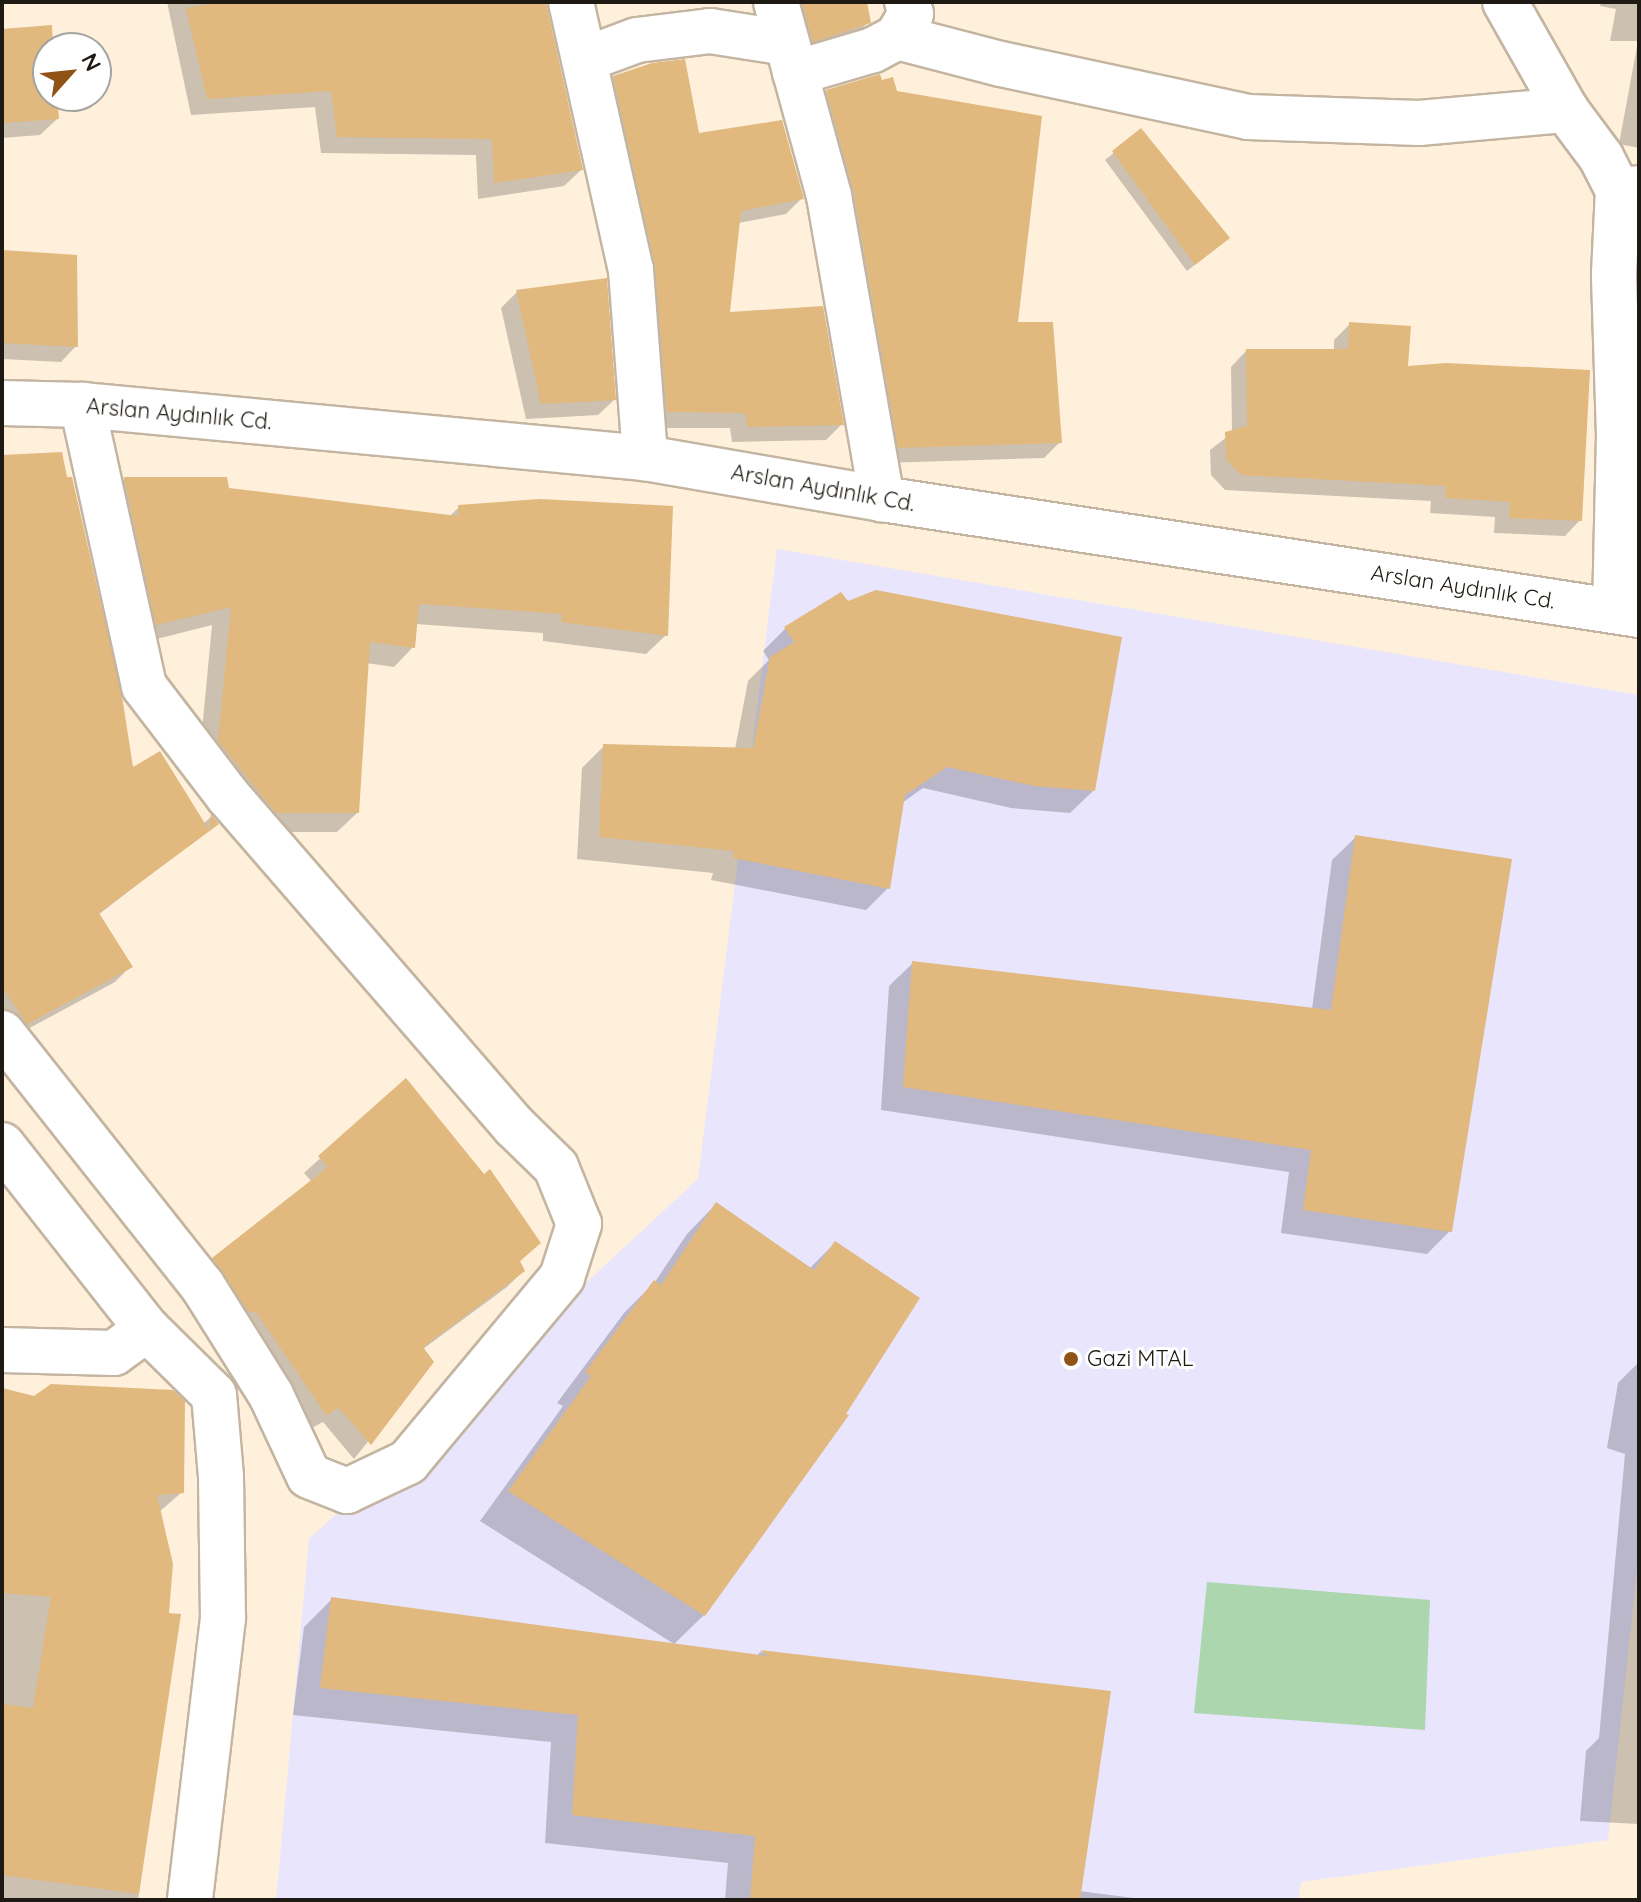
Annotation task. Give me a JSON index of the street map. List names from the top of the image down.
{
  "streets": {
    "street": ["Arslan Aydınlık Cd."]
  },
  "places": ["Gazi MTAL"],
  "north": "top right"
}
